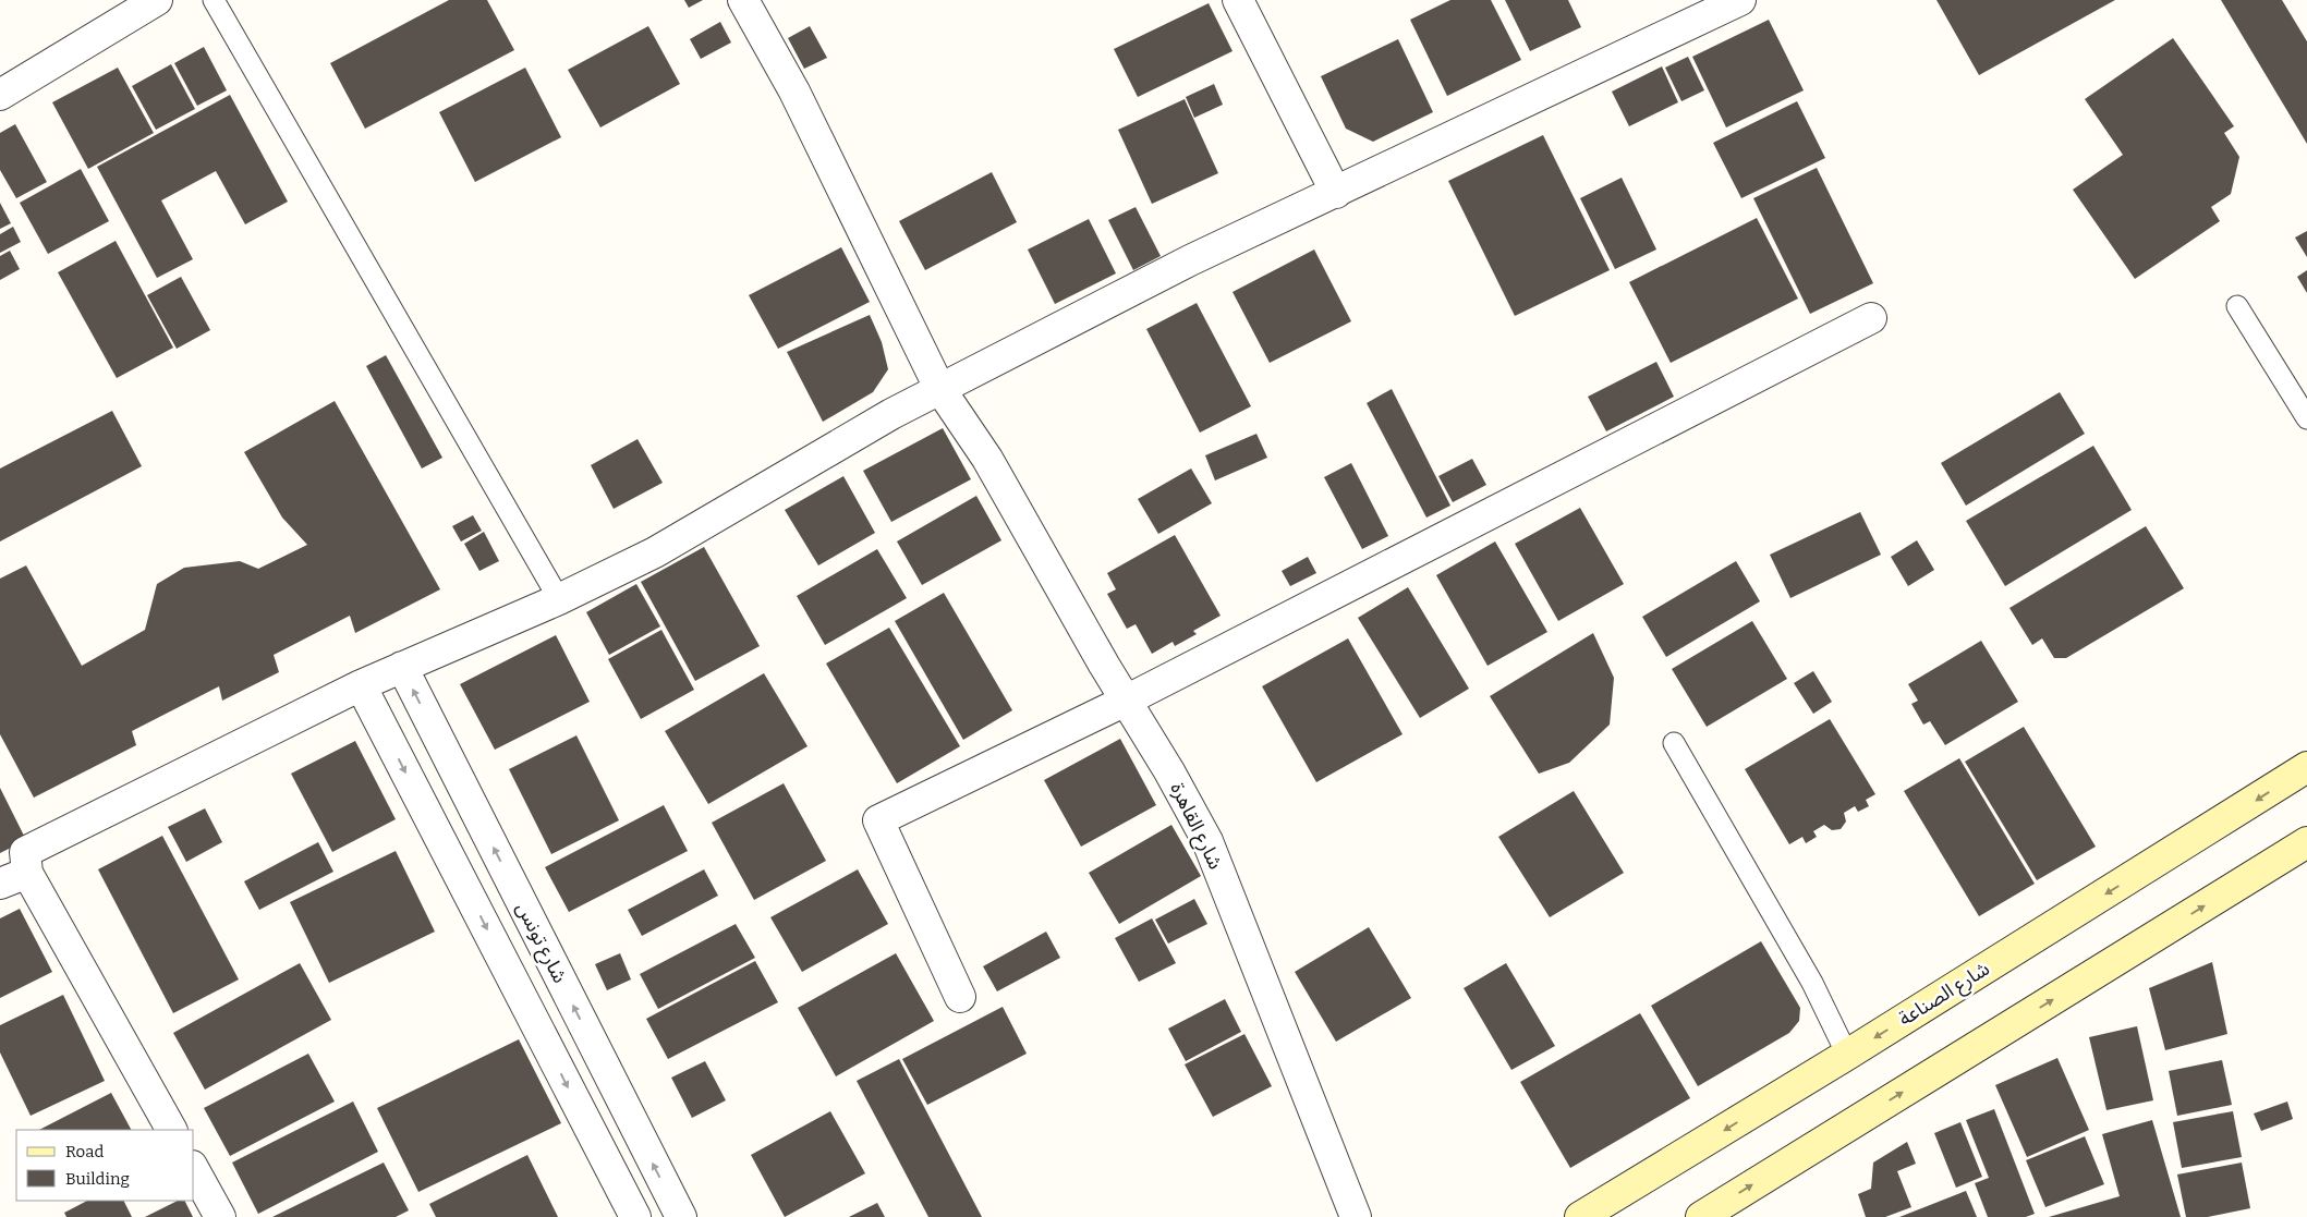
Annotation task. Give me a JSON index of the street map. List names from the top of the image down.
{
  "streets": {
    "main road": ["شارع الصناعة"],
    "street": ["شارع القاهرة", "شارع تونس"]
  },
  "legend": ["Road", "Building"]
}
